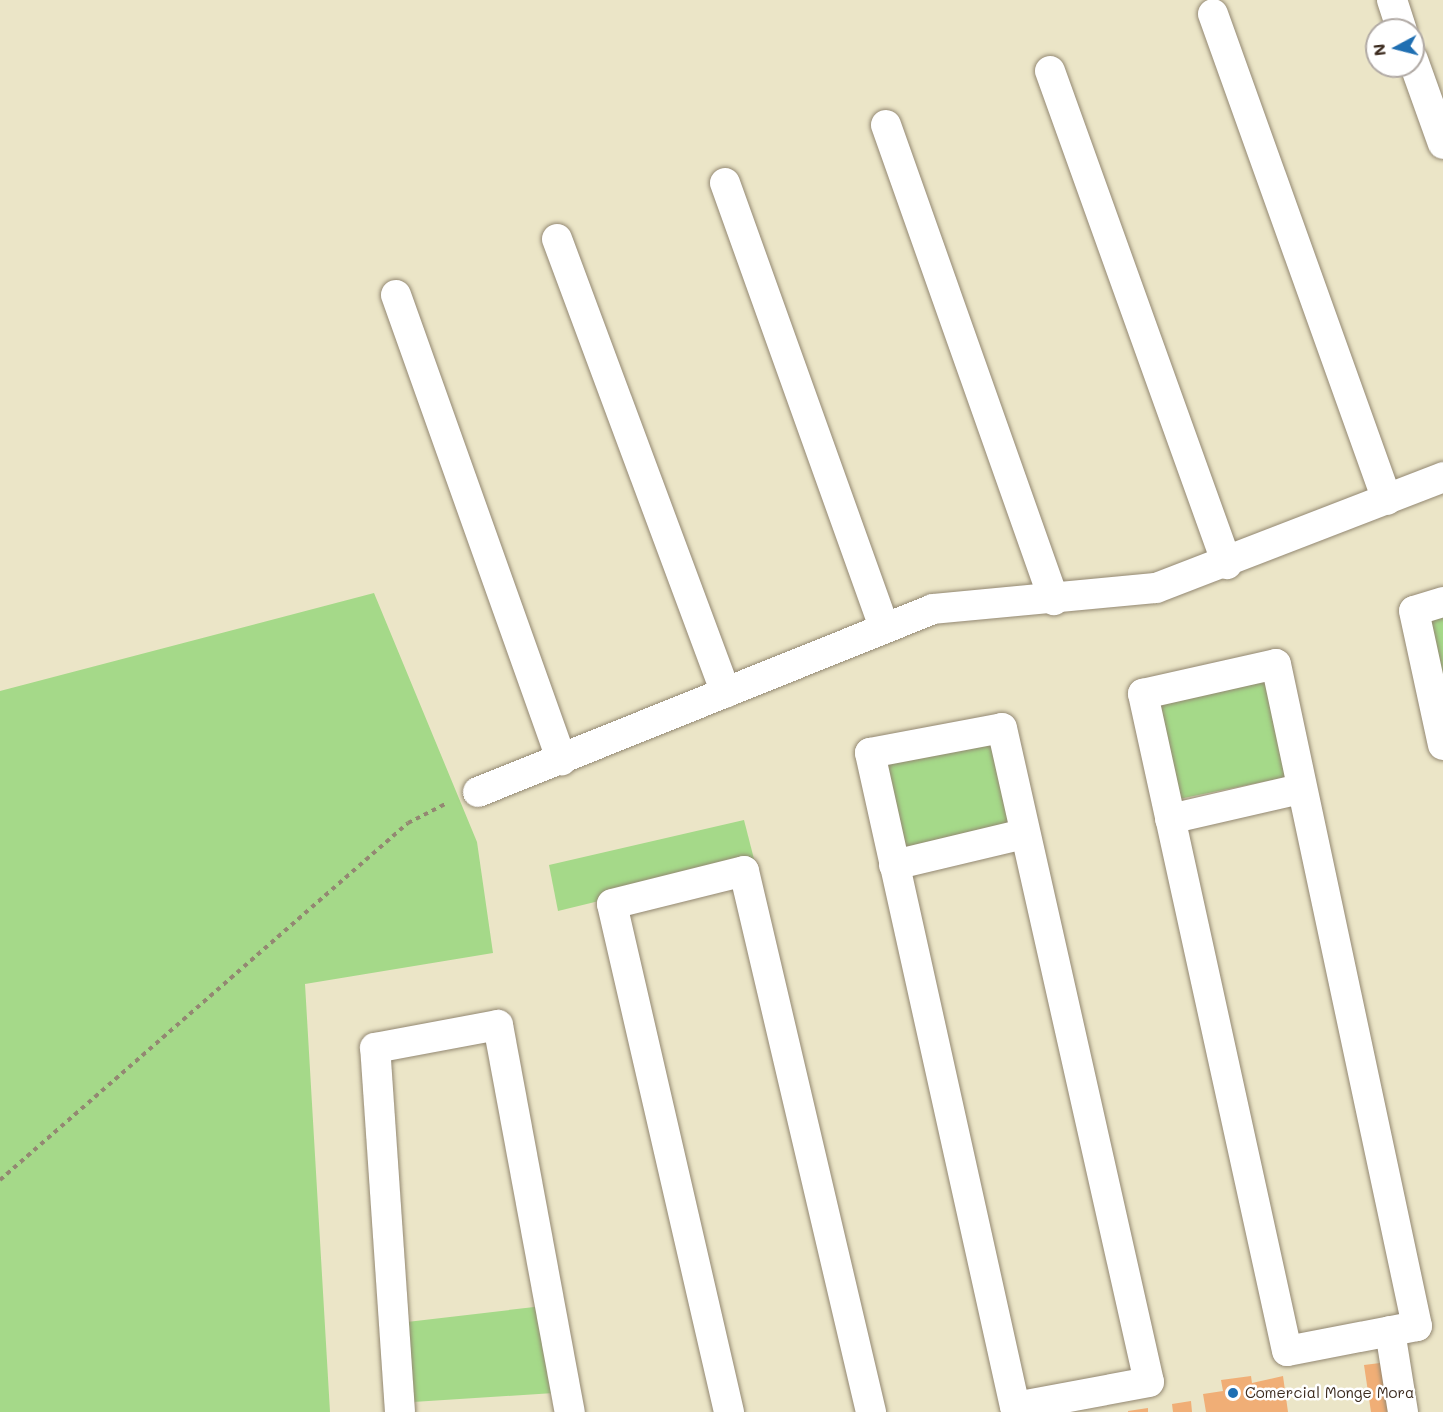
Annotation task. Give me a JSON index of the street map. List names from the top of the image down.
{
  "places": ["Comercial Monge Mora"],
  "north": "left"
}
